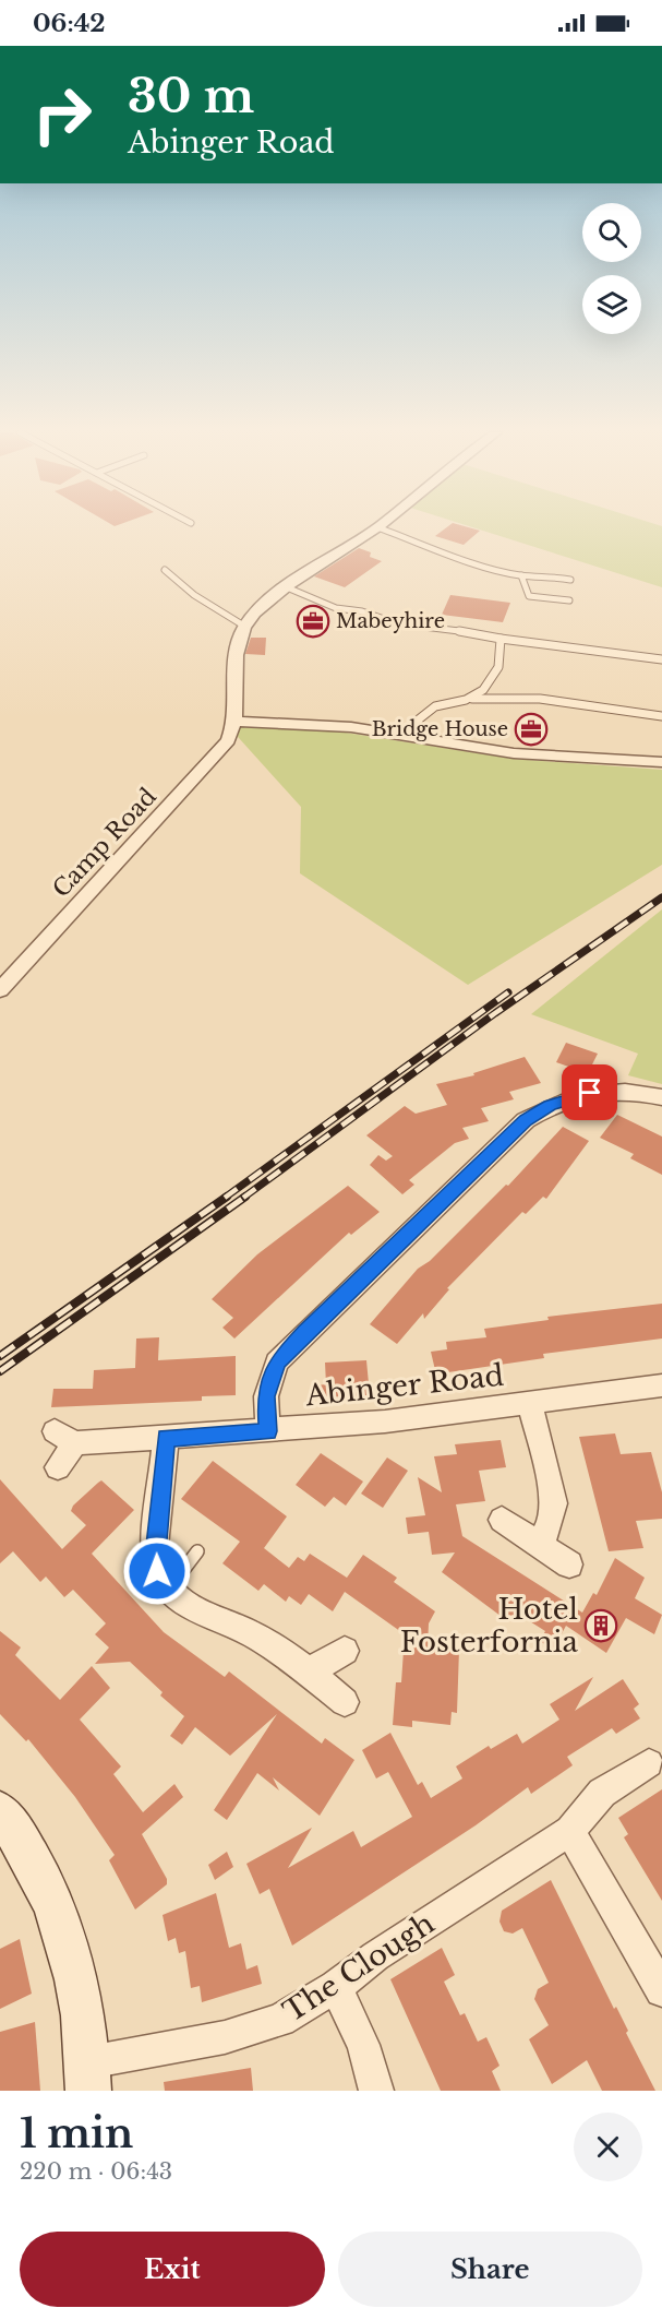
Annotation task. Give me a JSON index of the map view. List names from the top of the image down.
{
  "streets": {
    "street": ["Camp Road", "Abinger Road", "The Clough"]
  },
  "places": {
    "office": ["Mabeyhire", "Bridge House"],
    "building": ["Hotel Fosterfornia"]
  },
  "page": {
    "status": "06:42",
    "turn": ["30 m", "Abinger Road"],
    "heading": ["1 min", "220 m · 06:43"],
    "buttons": ["Exit", "Share"]
  }
}
